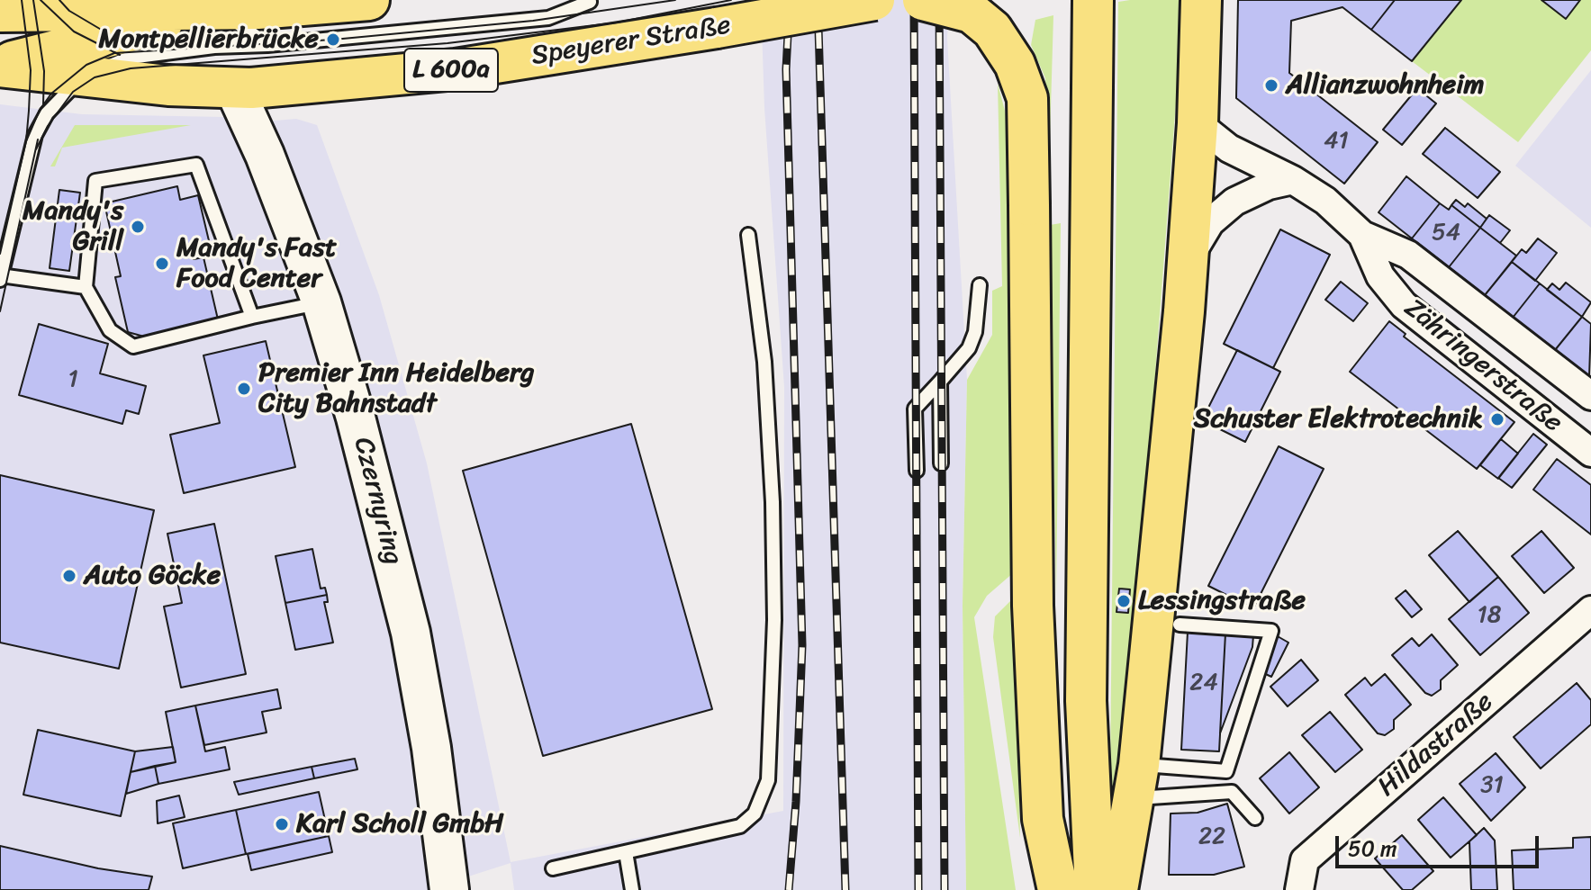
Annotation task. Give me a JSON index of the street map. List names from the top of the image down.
{
  "streets": {
    "main road": ["Speyerer Straße", "L 600a", "Czernyring"],
    "street": ["Zähringerstraße", "Hildastraße"]
  },
  "crossings": [
    ["Speyerer Straße", "Czernyring"]
  ],
  "places": [
    "Montpellierbrücke",
    "Allianzwohnheim",
    "Mandy's Grill",
    "Mandy's Fast Food Center",
    "Premier Inn Heidelberg City Bahnstadt",
    "Schuster Elektrotechnik",
    "Auto Göcke",
    "Lessingstraße",
    "Karl Scholl GmbH"
  ],
  "house_numbers": [
    "41",
    "54",
    "1",
    "18",
    "24",
    "31",
    "22"
  ],
  "scale_bar": "50 m"
}
